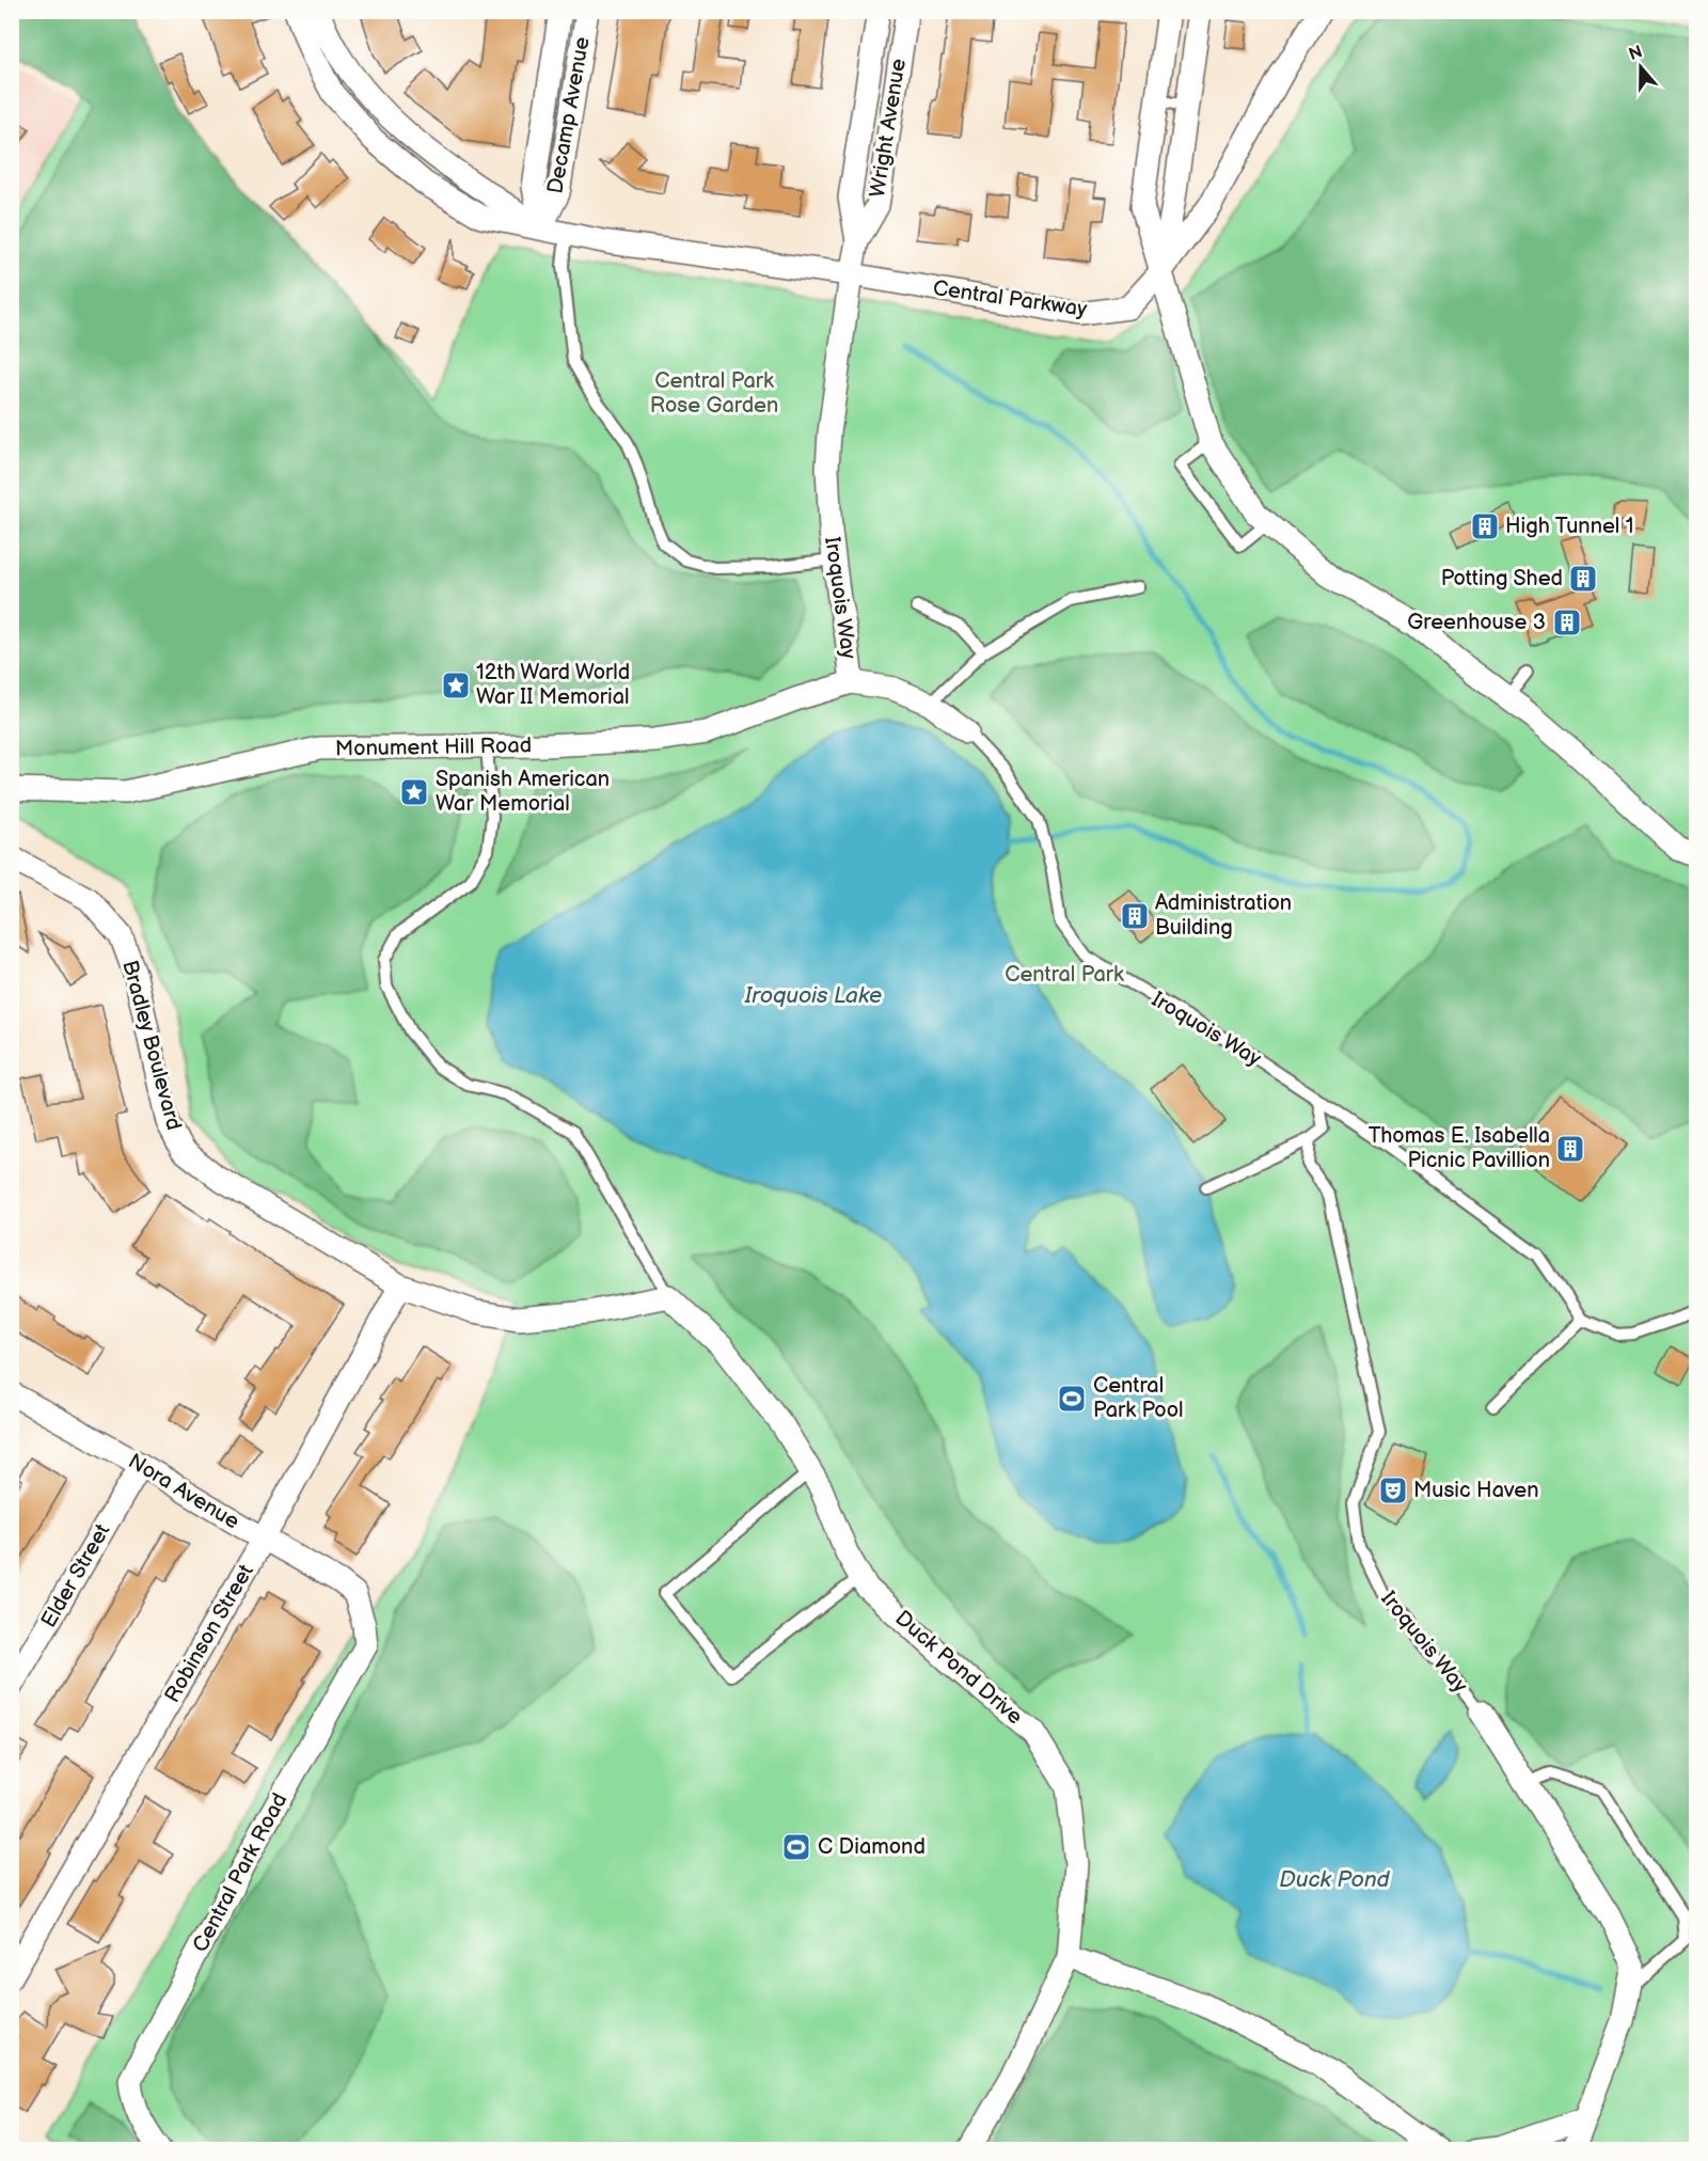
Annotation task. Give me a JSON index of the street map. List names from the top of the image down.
{
  "streets": {
    "street": [
      "Decamp Avenue",
      "Wright Avenue",
      "Central Parkway",
      "Iroquois Way",
      "Monument Hill Road",
      "Bradley Boulevard",
      "Nora Avenue",
      "Elder Street",
      "Robinson Street",
      "Duck Pond Drive",
      "Central Park Road"
    ]
  },
  "crossings": [
    ["Decamp Avenue", "Central Parkway"],
    ["Wright Avenue", "Central Parkway"],
    ["Wright Avenue", "Iroquois Way"],
    ["Central Parkway", "Iroquois Way"],
    ["Iroquois Way", "Monument Hill Road"],
    ["Bradley Boulevard", "Robinson Street"],
    ["Nora Avenue", "Elder Street"],
    ["Nora Avenue", "Robinson Street"],
    ["Nora Avenue", "Central Park Road"]
  ],
  "water": ["Iroquois Lake", "Duck Pond"],
  "parks": ["Central Park Rose Garden", "Central Park"],
  "places": {
    "building": [
      "High Tunnel 1",
      "Potting Shed",
      "Greenhouse 3",
      "Administration Building",
      "Thomas E. Isabella Picnic Pavillion"
    ],
    "place": ["12th Ward World War II Memorial", "Spanish American War Memorial"],
    "sports": ["Central Park Pool", "C Diamond"],
    "theatre": ["Music Haven"]
  },
  "north": "top"
}
